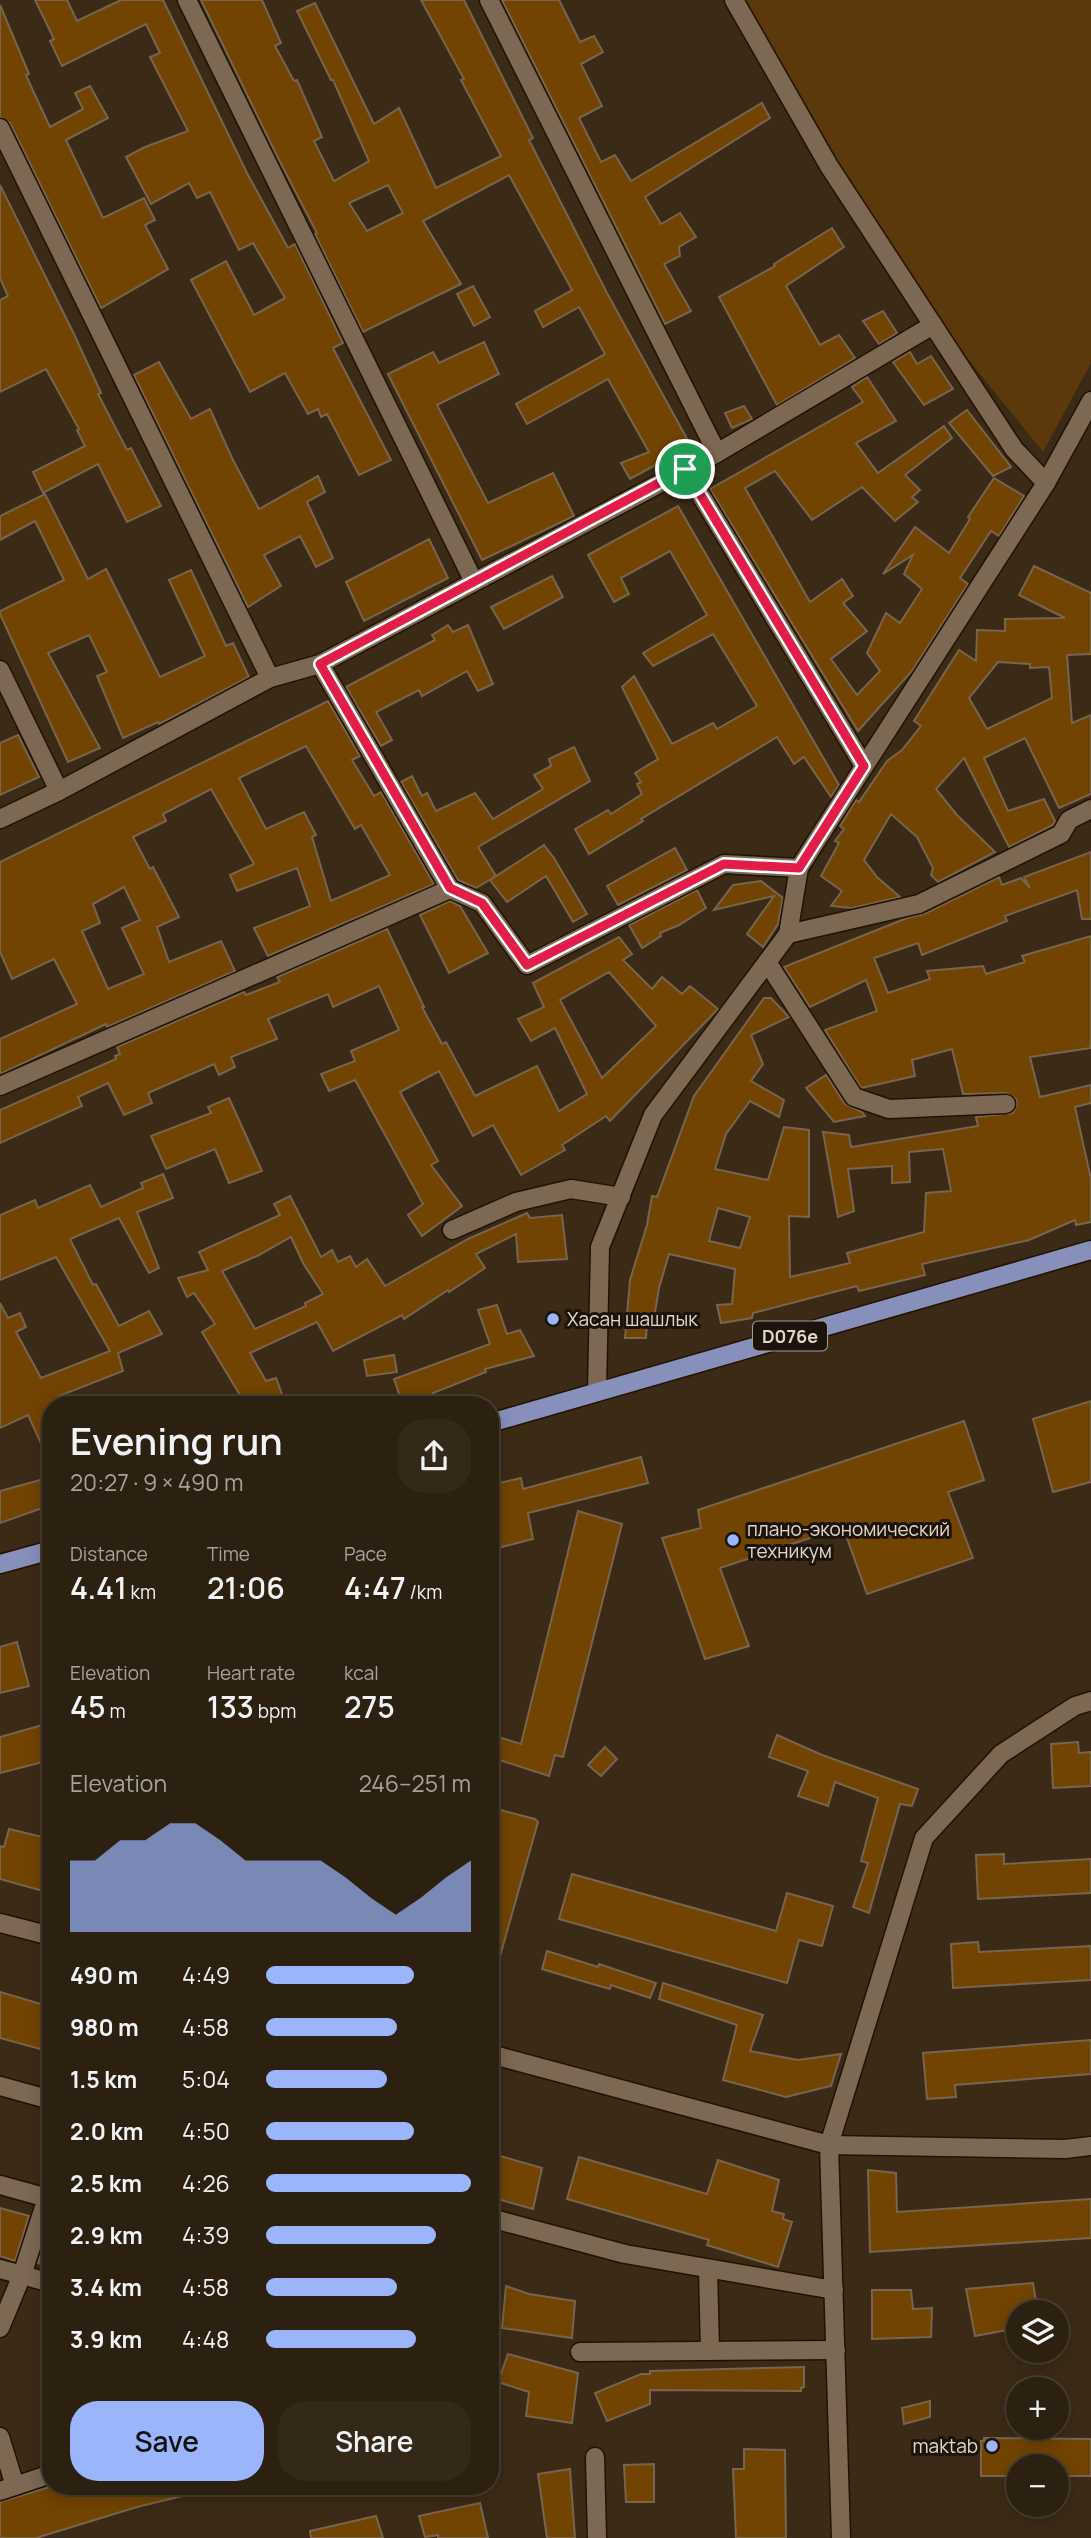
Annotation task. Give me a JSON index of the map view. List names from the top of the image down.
{
  "streets": {
    "main road": ["D076e"]
  },
  "places": ["Хасан шашлык", "плано-экономический техникум", "maktab"],
  "page": {
    "heading": ["Evening run", "20:27 · 9 × 490 m"],
    "stats": [
      ["Distance", "4.41 km"],
      ["Time", "21:06"],
      ["Pace", "4:47 /km"],
      ["Elevation", "45 m"],
      ["Heart rate", "133 bpm"],
      ["kcal", "275"]
    ],
    "chart": ["Elevation", "246–251 m"],
    "list": [
      {
        "name": "490 m",
        "note": "4:49"
      },
      {
        "name": "980 m",
        "note": "4:58"
      },
      {
        "name": "1.5 km",
        "note": "5:04"
      },
      {
        "name": "2.0 km",
        "note": "4:50"
      },
      {
        "name": "2.5 km",
        "note": "4:26"
      },
      {
        "name": "2.9 km",
        "note": "4:39"
      },
      {
        "name": "3.4 km",
        "note": "4:58"
      },
      {
        "name": "3.9 km",
        "note": "4:48"
      }
    ],
    "map_buttons": ["+", "−"],
    "buttons": ["Save", "Share"]
  }
}
